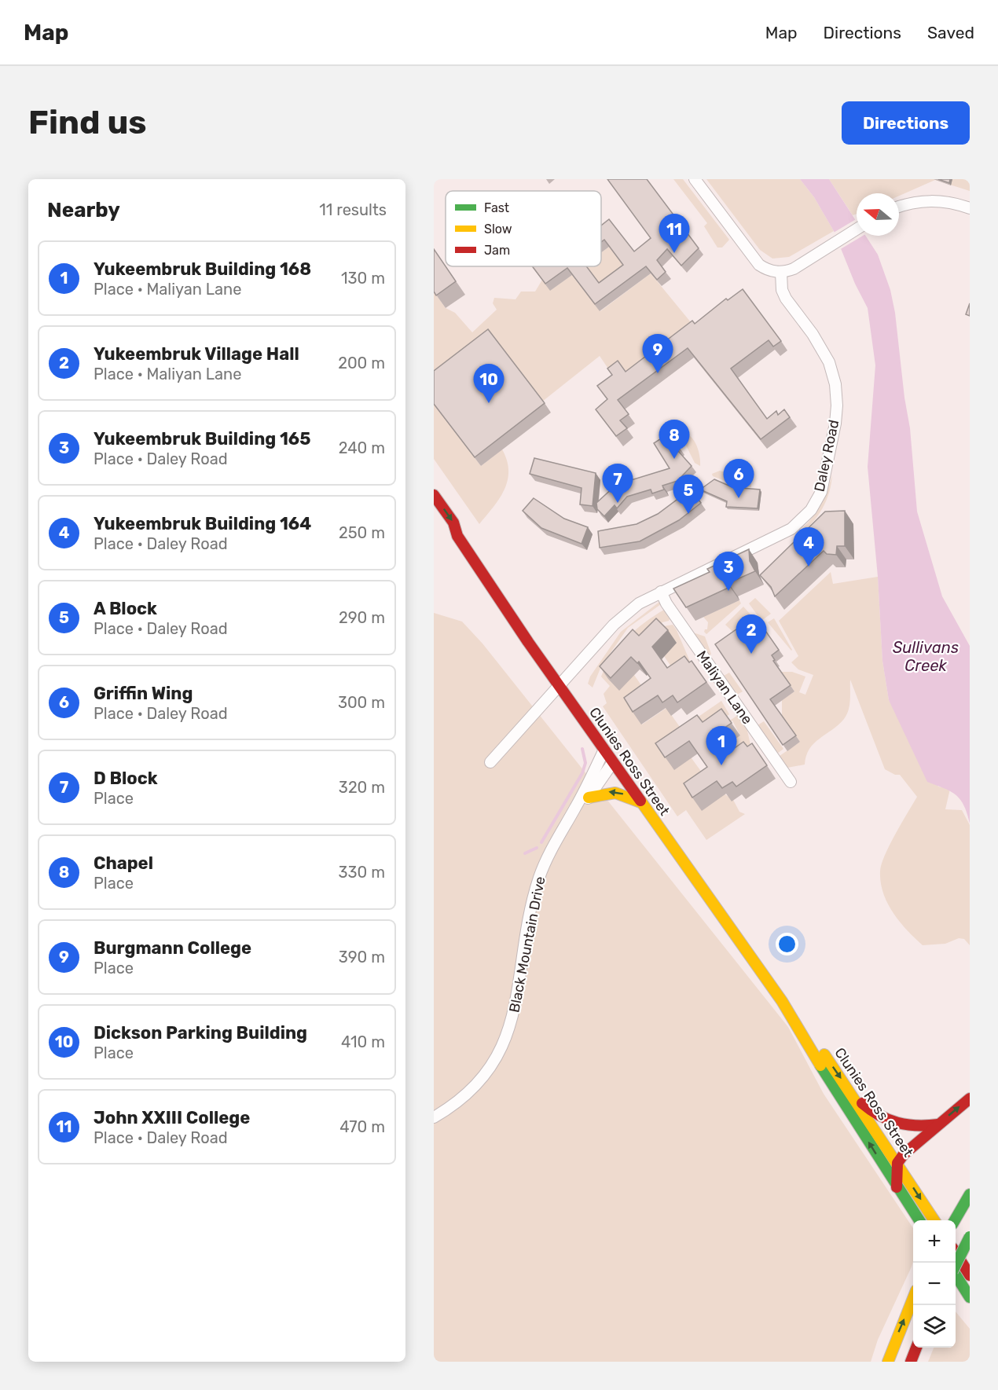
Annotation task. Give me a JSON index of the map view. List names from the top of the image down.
{
  "streets": {
    "main road": ["Clunies Ross Street"],
    "street": ["Daley Road", "Maliyan Lane", "Black Mountain Drive"]
  },
  "crossings": [
    ["Daley Road", "Maliyan Lane"],
    ["Daley Road", "Clunies Ross Street"],
    ["Clunies Ross Street", "Black Mountain Drive"]
  ],
  "water": ["Sullivans Creek"],
  "legend": ["Fast", "Slow", "Jam"],
  "north": "left",
  "page": {
    "header": "Map",
    "nav": ["Map", "Directions", "Saved"],
    "buttons": "Directions",
    "title": "Find us",
    "heading": ["Nearby", "11 results"],
    "pins": [
      "11",
      "9",
      "10",
      "8",
      "6",
      "7",
      "5",
      "4",
      "3",
      "2",
      "1"
    ],
    "list": [
      {
        "mark": "1",
        "name": "Yukeembruk Building 168",
        "note": "Place · Maliyan Lane",
        "value": "130 m"
      },
      {
        "mark": "2",
        "name": "Yukeembruk Village Hall",
        "note": "Place · Maliyan Lane",
        "value": "200 m"
      },
      {
        "mark": "3",
        "name": "Yukeembruk Building 165",
        "note": "Place · Daley Road",
        "value": "240 m"
      },
      {
        "mark": "4",
        "name": "Yukeembruk Building 164",
        "note": "Place · Daley Road",
        "value": "250 m"
      },
      {
        "mark": "5",
        "name": "A Block",
        "note": "Place · Daley Road",
        "value": "290 m"
      },
      {
        "mark": "6",
        "name": "Griffin Wing",
        "note": "Place · Daley Road",
        "value": "300 m"
      },
      {
        "mark": "7",
        "name": "D Block",
        "note": "Place",
        "value": "320 m"
      },
      {
        "mark": "8",
        "name": "Chapel",
        "note": "Place",
        "value": "330 m"
      },
      {
        "mark": "9",
        "name": "Burgmann College",
        "note": "Place",
        "value": "390 m"
      },
      {
        "mark": "10",
        "name": "Dickson Parking Building",
        "note": "Place",
        "value": "410 m"
      },
      {
        "mark": "11",
        "name": "John XXIII College",
        "note": "Place · Daley Road",
        "value": "470 m"
      }
    ],
    "map_buttons": ["+", "−"]
  }
}
